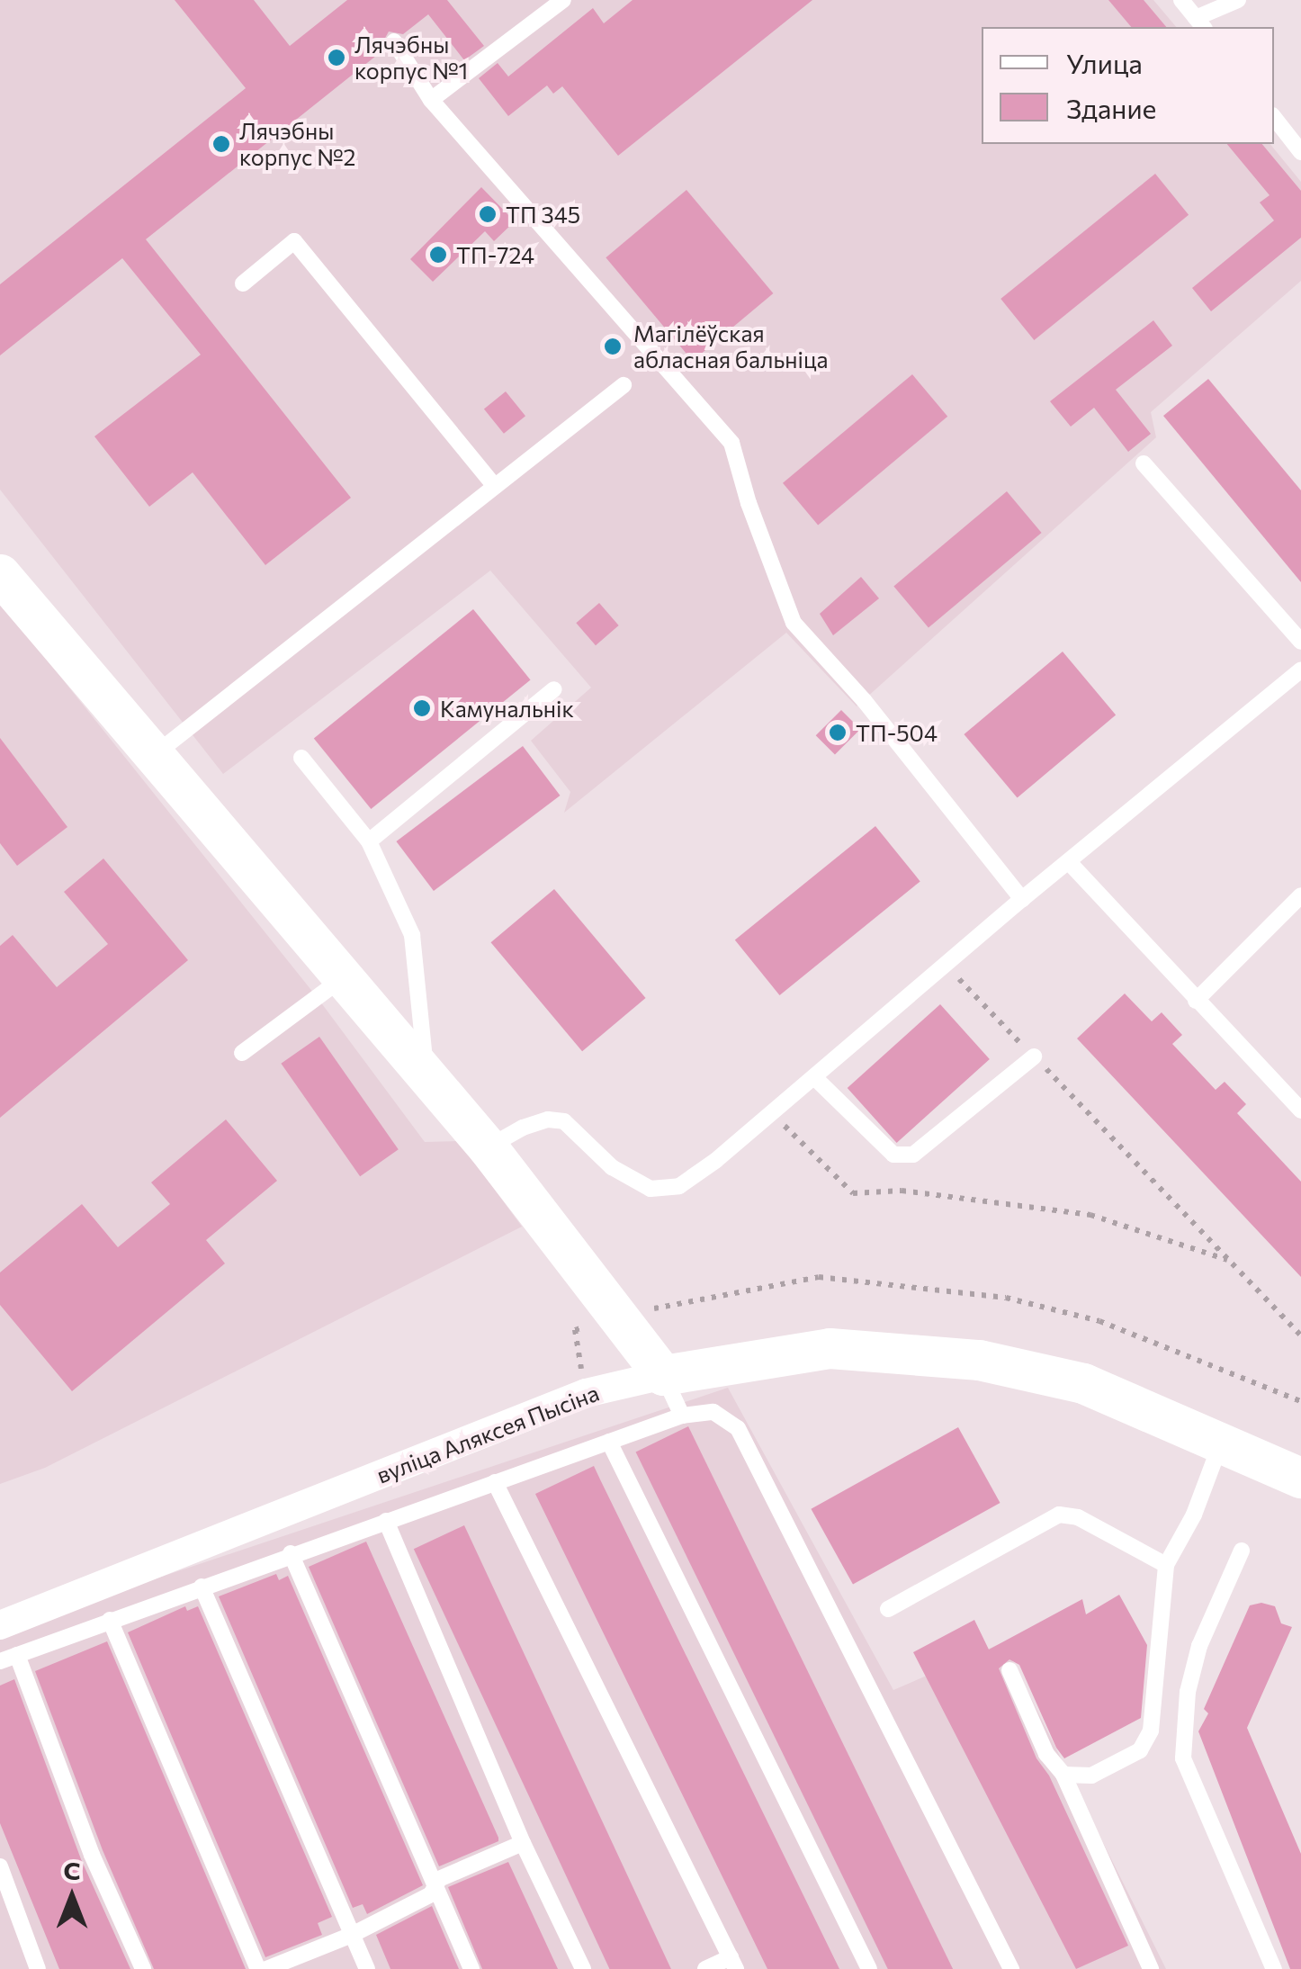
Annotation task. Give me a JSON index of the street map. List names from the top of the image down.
{
  "streets": {
    "main road": ["вуліца Аляксея Пысіна"]
  },
  "places": [
    "Лячэбны корпус №1",
    "Лячэбны корпус №2",
    "ТП 345",
    "ТП-724",
    "Магілёўская абласная бальніца",
    "Камунальнік",
    "ТП-504"
  ],
  "legend": ["Улица", "Здание"],
  "north": "top"
}
